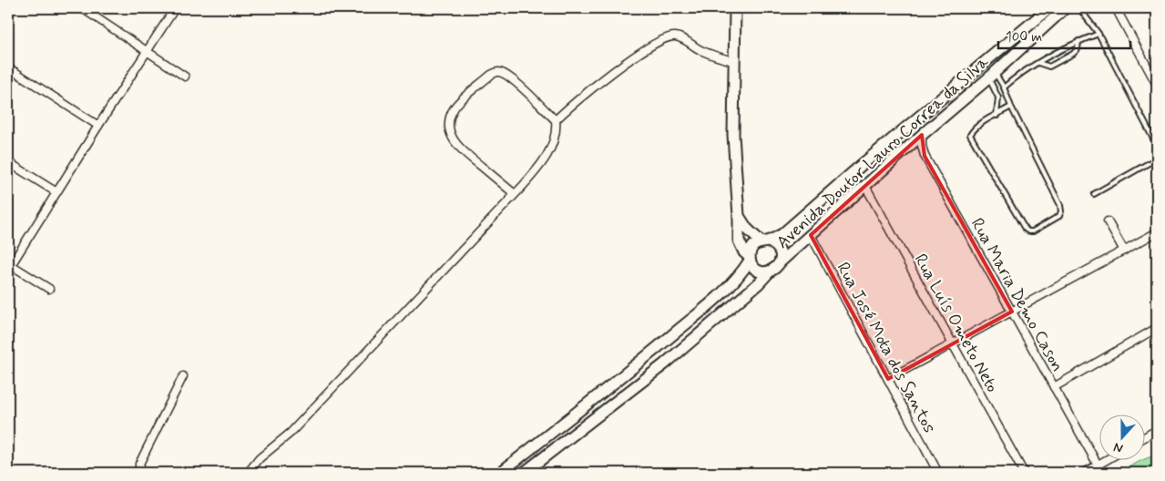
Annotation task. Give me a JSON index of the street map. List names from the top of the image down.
{
  "streets": {
    "main road": ["Avenida Doutor Lauro Correa da Silva"],
    "street": ["Rua Maria Demo Cason", "Rua Luís Ometo Neto", "Rua José Mota dos Santos"]
  },
  "crossings": [
    ["Avenida Doutor Lauro Correa da Silva", "Rua Maria Demo Cason"],
    ["Avenida Doutor Lauro Correa da Silva", "Rua Luís Ometo Neto"],
    ["Avenida Doutor Lauro Correa da Silva", "Rua José Mota dos Santos"]
  ],
  "scale_bar": "100 m",
  "north": "bottom"
}
